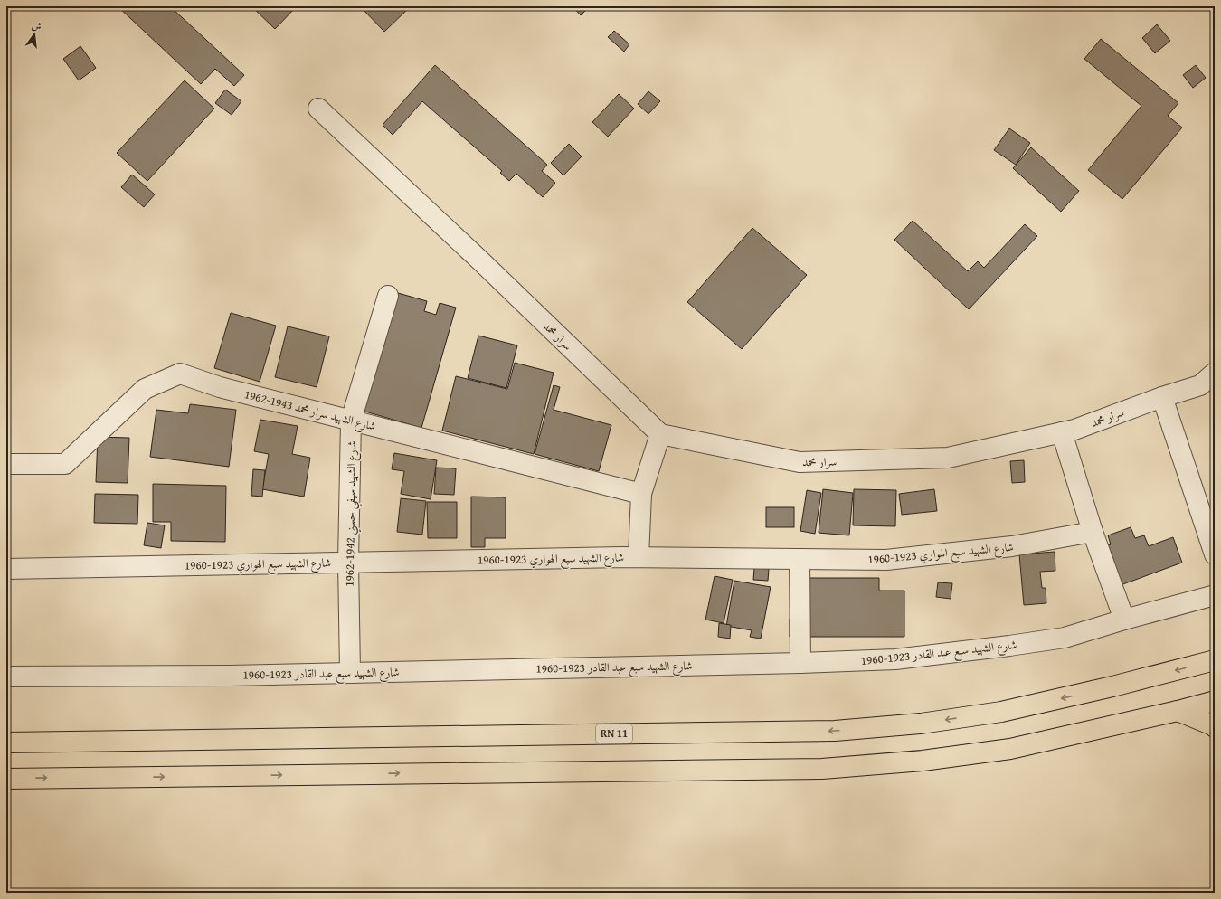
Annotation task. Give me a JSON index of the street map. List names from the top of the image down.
{
  "streets": {
    "main road": ["RN 11"],
    "street": [
      "سرار محمد",
      "شارع الشهيد سرار محمد 1943-1962",
      "شارع الشهيد سيفي حسني 1942-1962",
      "شارع الشهيد سبع الهواري 1923-1960",
      "شارع الشهيد سبع عبد القادر 1923-1960"
    ]
  },
  "crossings": [
    ["شارع الشهيد سرار محمد 1943-1962", "شارع الشهيد سيفي حسني 1942-1962"],
    ["شارع الشهيد سيفي حسني 1942-1962", "شارع الشهيد سبع الهواري 1923-1960"],
    ["شارع الشهيد سيفي حسني 1942-1962", "شارع الشهيد سبع عبد القادر 1923-1960"]
  ],
  "north": "top"
}
